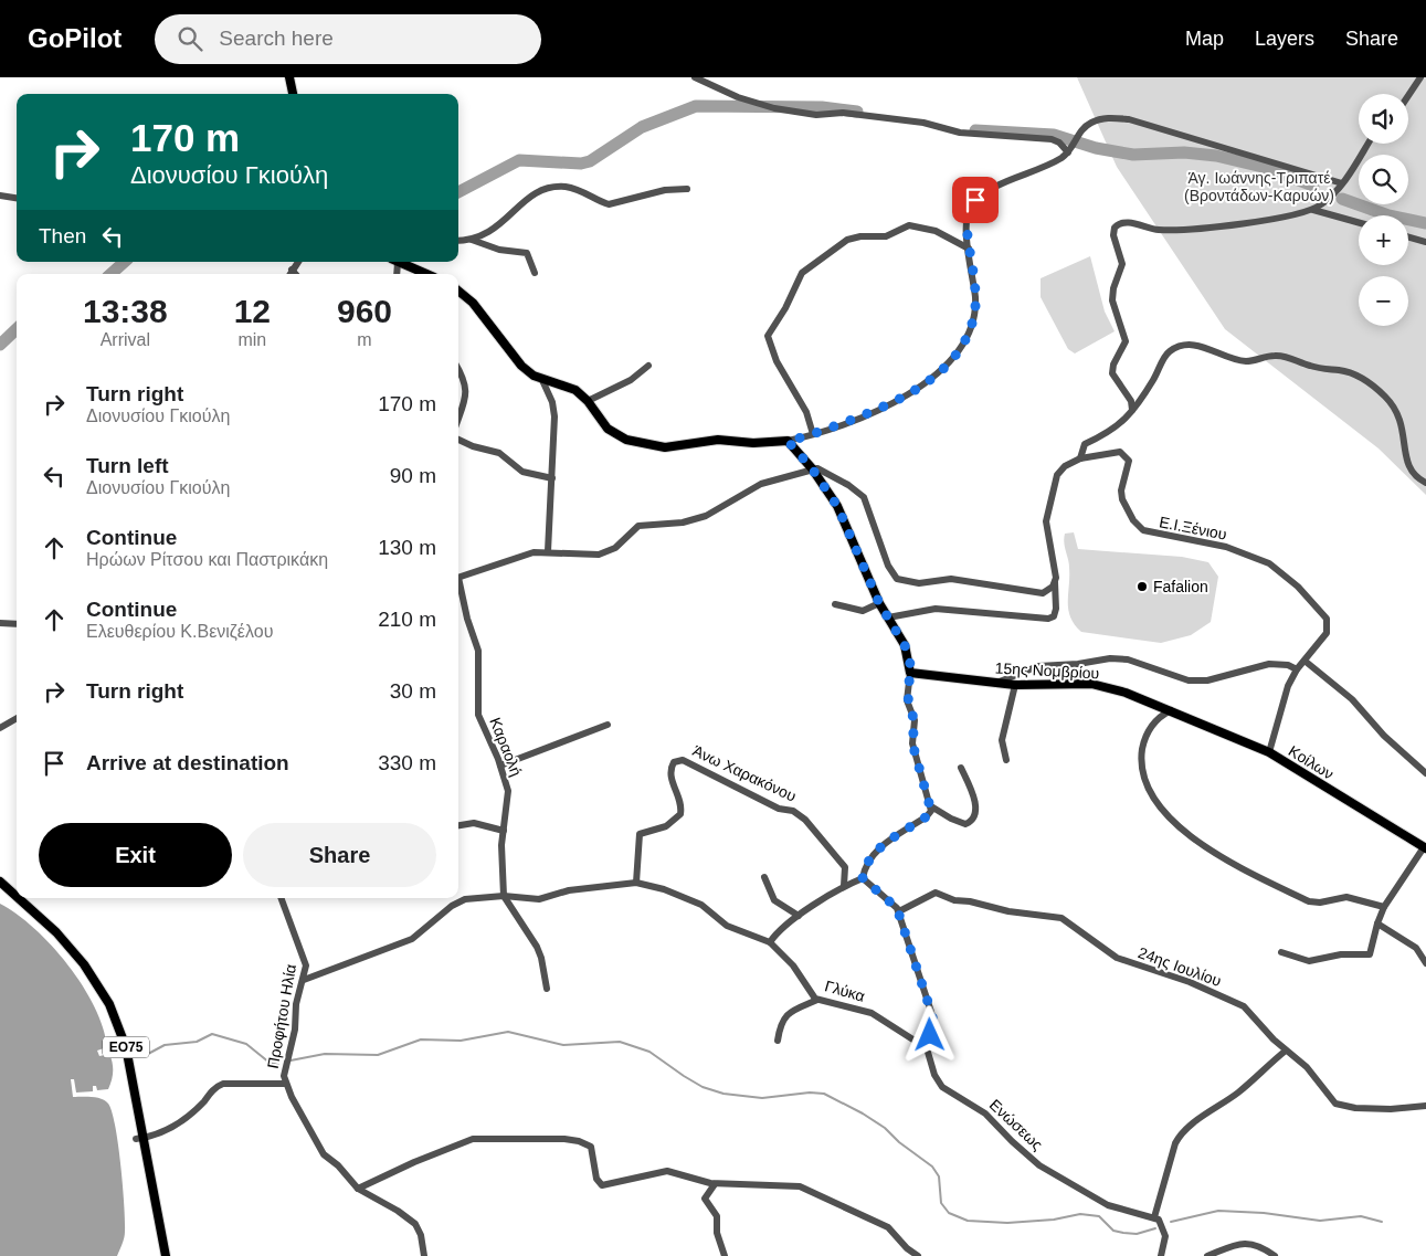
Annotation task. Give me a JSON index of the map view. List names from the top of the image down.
{
  "streets": {
    "main road": ["15ης Νομβρίου", "Κοίλων", "ΕΟ75"],
    "street": [
      "Ε.Ι.Ξένιου",
      "Καραολή",
      "Άνω Χαρακόνου",
      "24ης Ιουλίου",
      "Γλύκα",
      "Προφήτου Ηλία",
      "Ενώσεως"
    ]
  },
  "crossings": [
    ["Ε.Ι.Ξένιου", "Κοίλων"],
    ["15ης Νομβρίου", "Κοίλων"],
    ["Γλύκα", "Ενώσεως"]
  ],
  "parks": ["Άγ. Ιωάννης-Τριπατέ (Βροντάδων-Καρυών)"],
  "places": ["Fafalion"],
  "page": {
    "header": "GoPilot",
    "search": "Search here",
    "nav": ["Map", "Layers", "Share"],
    "map_buttons": ["+", "−"],
    "turn": ["170 m", "Διονυσίου Γκιούλη"],
    "then": "Then",
    "eta": [
      "13:38",
      "Arrival",
      "12",
      "min",
      "960",
      "m"
    ],
    "list": [
      {
        "name": "Turn right",
        "note": "Διονυσίου Γκιούλη",
        "value": "170 m"
      },
      {
        "name": "Turn left",
        "note": "Διονυσίου Γκιούλη",
        "value": "90 m"
      },
      {
        "name": "Continue",
        "note": "Ηρώων Ρίτσου και Παστρικάκη",
        "value": "130 m"
      },
      {
        "name": "Continue",
        "note": "Ελευθερίου Κ.Βενιζέλου",
        "value": "210 m"
      },
      {
        "name": "Turn right",
        "value": "30 m"
      },
      {
        "name": "Arrive at destination",
        "value": "330 m"
      }
    ],
    "buttons": ["Exit", "Share"]
  }
}
